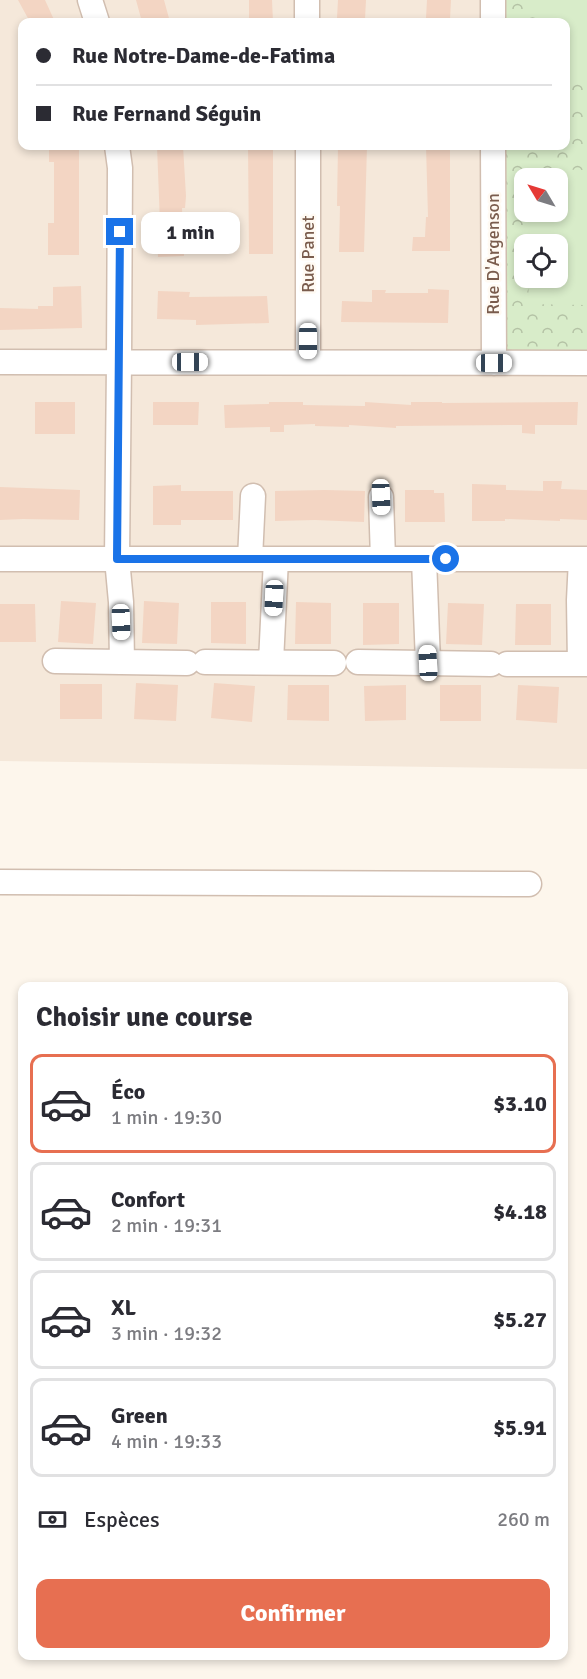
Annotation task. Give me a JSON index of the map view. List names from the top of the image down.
{
  "streets": {
    "street": ["Rue Panet", "Rue D'Argenson"]
  },
  "north": "top left",
  "page": {
    "banner": ["Rue Notre-Dame-de-Fatima", "Rue Fernand Séguin"],
    "bubble": "1 min",
    "heading": "Choisir une course",
    "list": [
      {
        "name": "Éco",
        "note": "1 min · 19:30",
        "value": "$3.10"
      },
      {
        "name": "Confort",
        "note": "2 min · 19:31",
        "value": "$4.18"
      },
      {
        "name": "XL",
        "note": "3 min · 19:32",
        "value": "$5.27"
      },
      {
        "name": "Green",
        "note": "4 min · 19:33",
        "value": "$5.91"
      }
    ],
    "pay": ["Espèces", "260 m"],
    "buttons": "Confirmer"
  }
}
